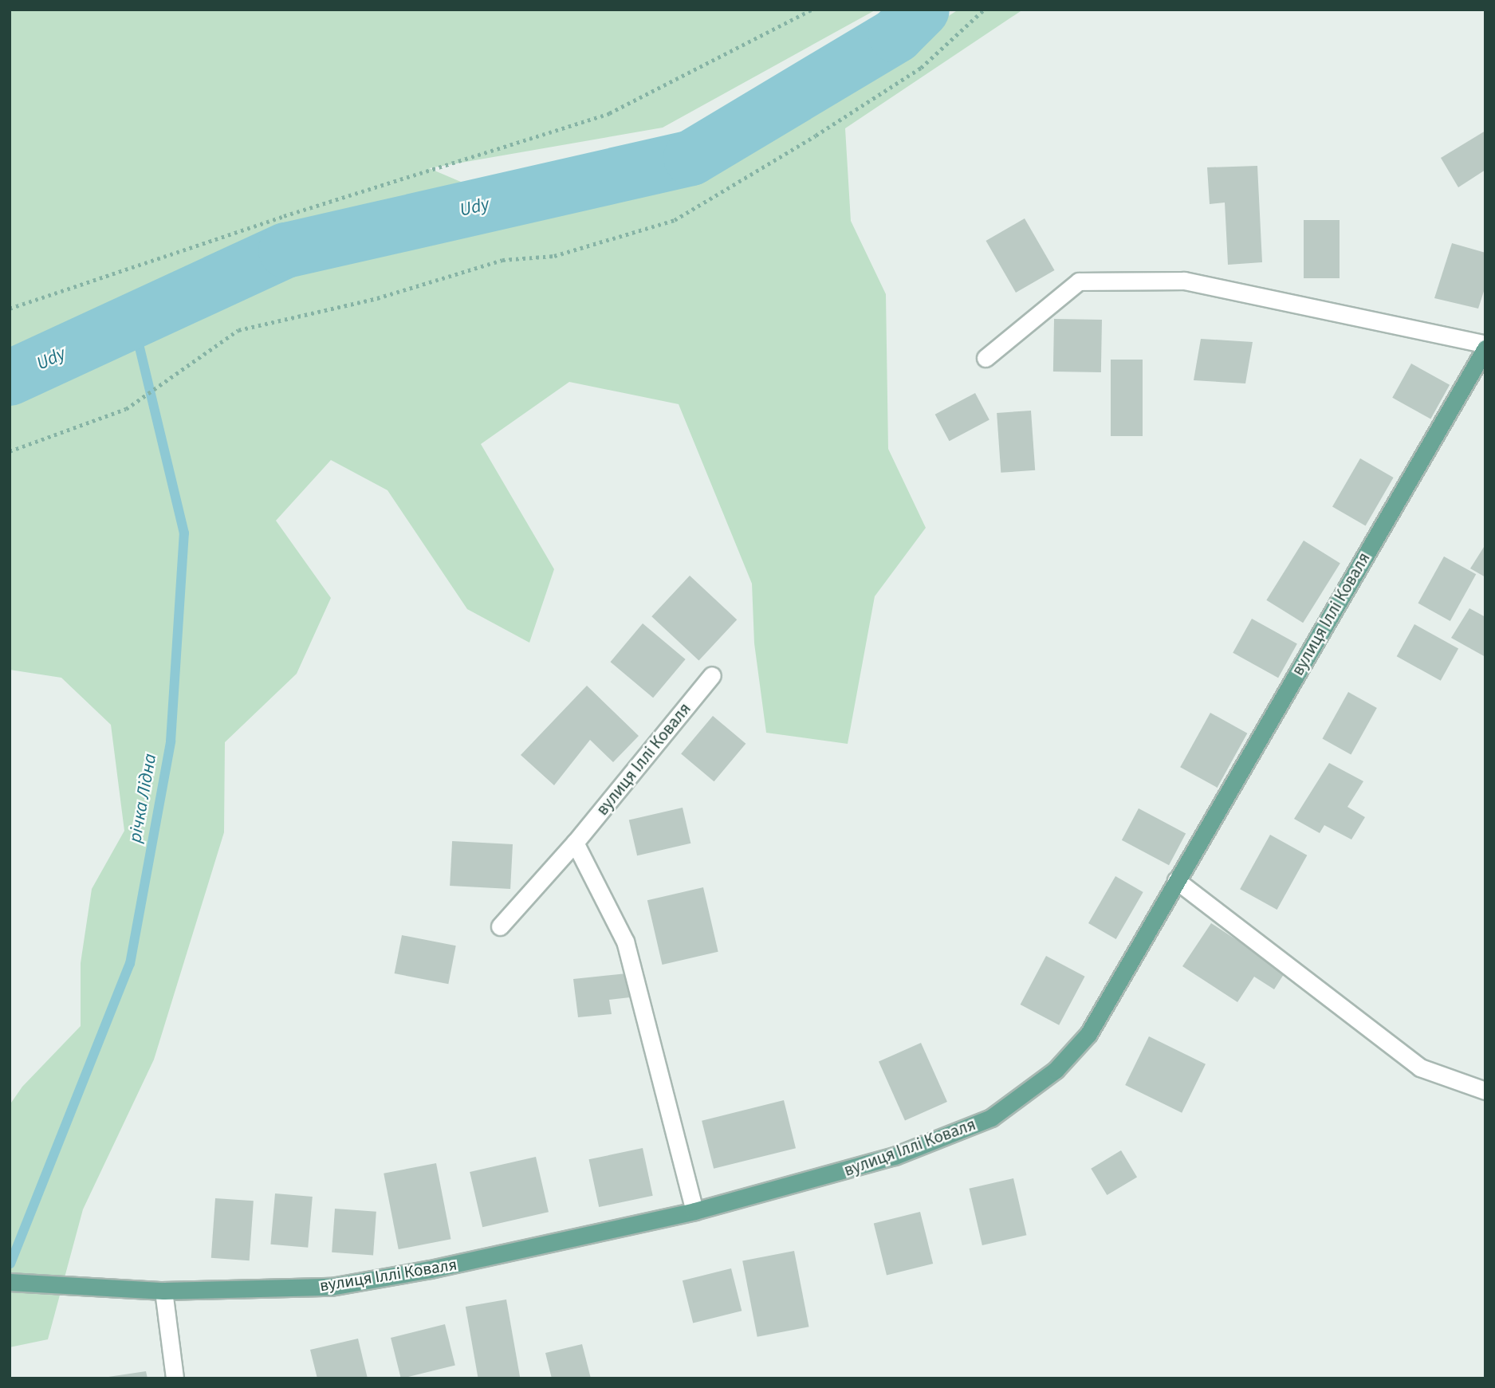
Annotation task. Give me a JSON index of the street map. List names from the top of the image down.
{
  "streets": {
    "main road": ["вулиця Іллі Коваля"]
  },
  "water": ["Udy", "річка Лідна"]
}
